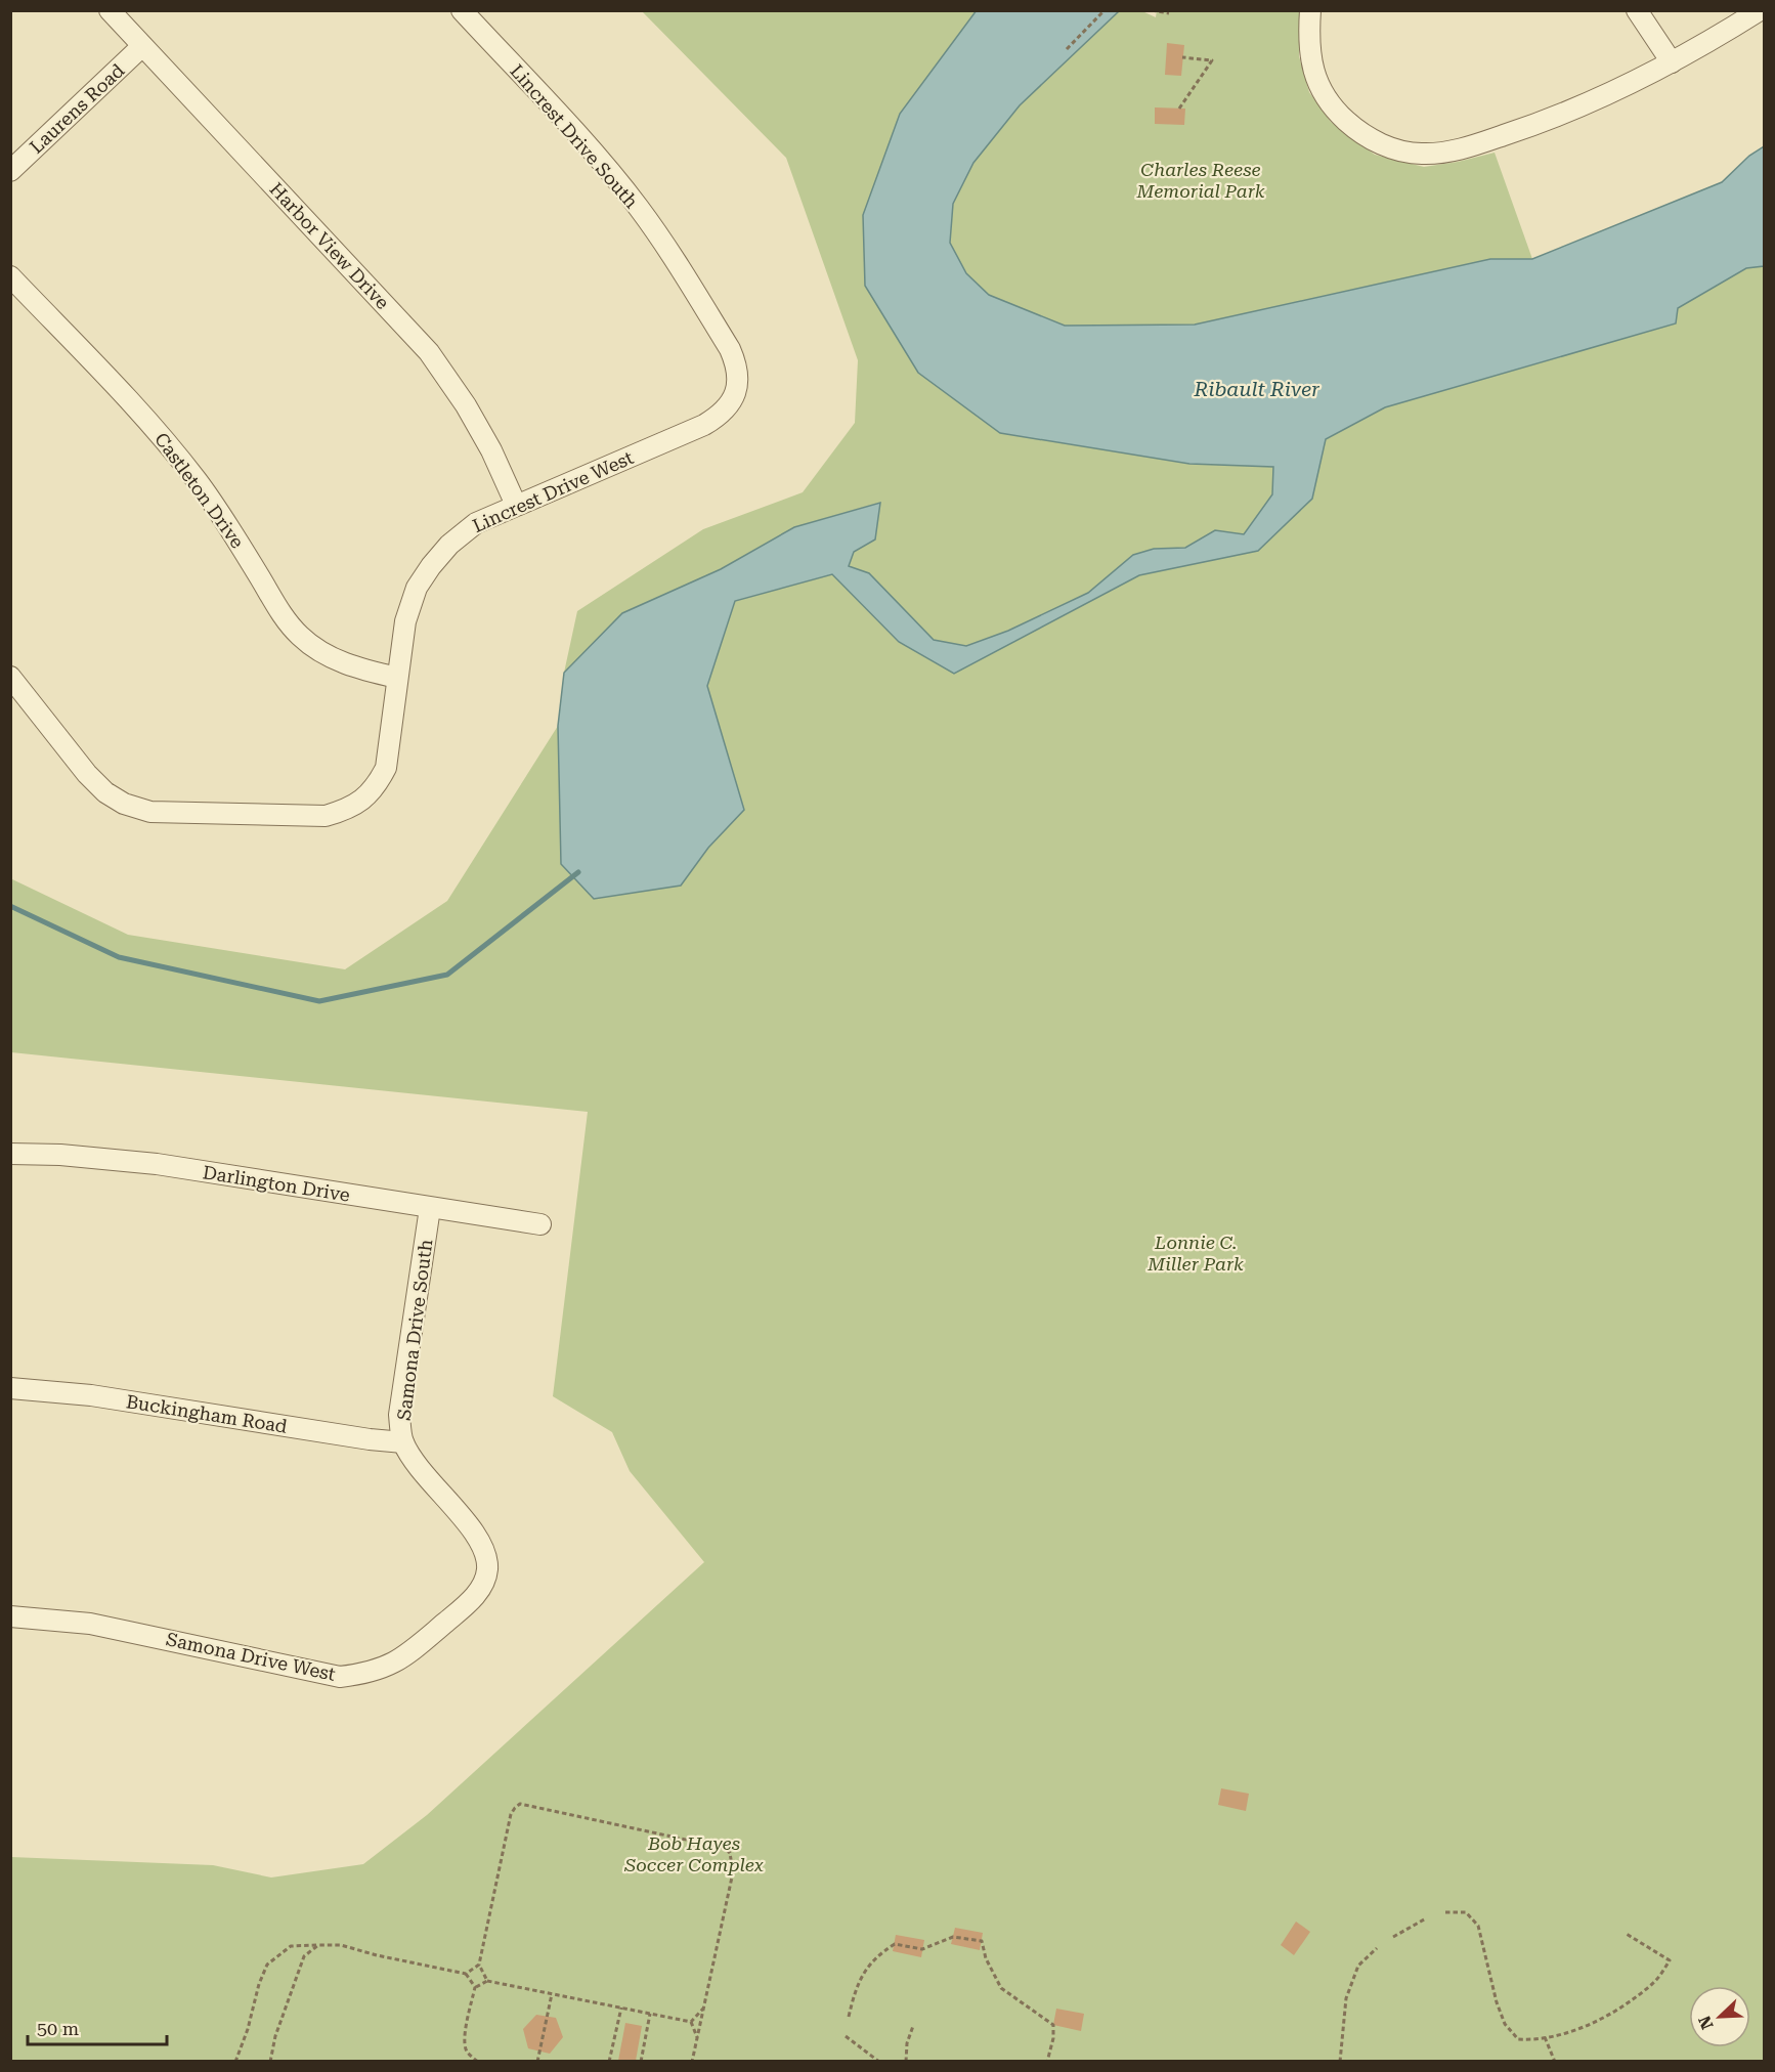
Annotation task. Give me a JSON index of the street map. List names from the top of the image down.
{
  "streets": {
    "street": [
      "Laurens Road",
      "Lincrest Drive South",
      "Harbor View Drive",
      "Castleton Drive",
      "Lincrest Drive West",
      "Darlington Drive",
      "Samona Drive South",
      "Buckingham Road",
      "Samona Drive West"
    ]
  },
  "crossings": [
    ["Laurens Road", "Harbor View Drive"],
    ["Lincrest Drive South", "Lincrest Drive West"],
    ["Harbor View Drive", "Lincrest Drive West"],
    ["Castleton Drive", "Lincrest Drive West"],
    ["Darlington Drive", "Samona Drive South"],
    ["Samona Drive South", "Buckingham Road"],
    ["Samona Drive South", "Samona Drive West"]
  ],
  "water": ["Ribault River"],
  "parks": ["Charles Reese Memorial Park", "Lonnie C. Miller Park", "Bob Hayes Soccer Complex"],
  "scale_bar": "50 m",
  "north": "bottom left"
}
